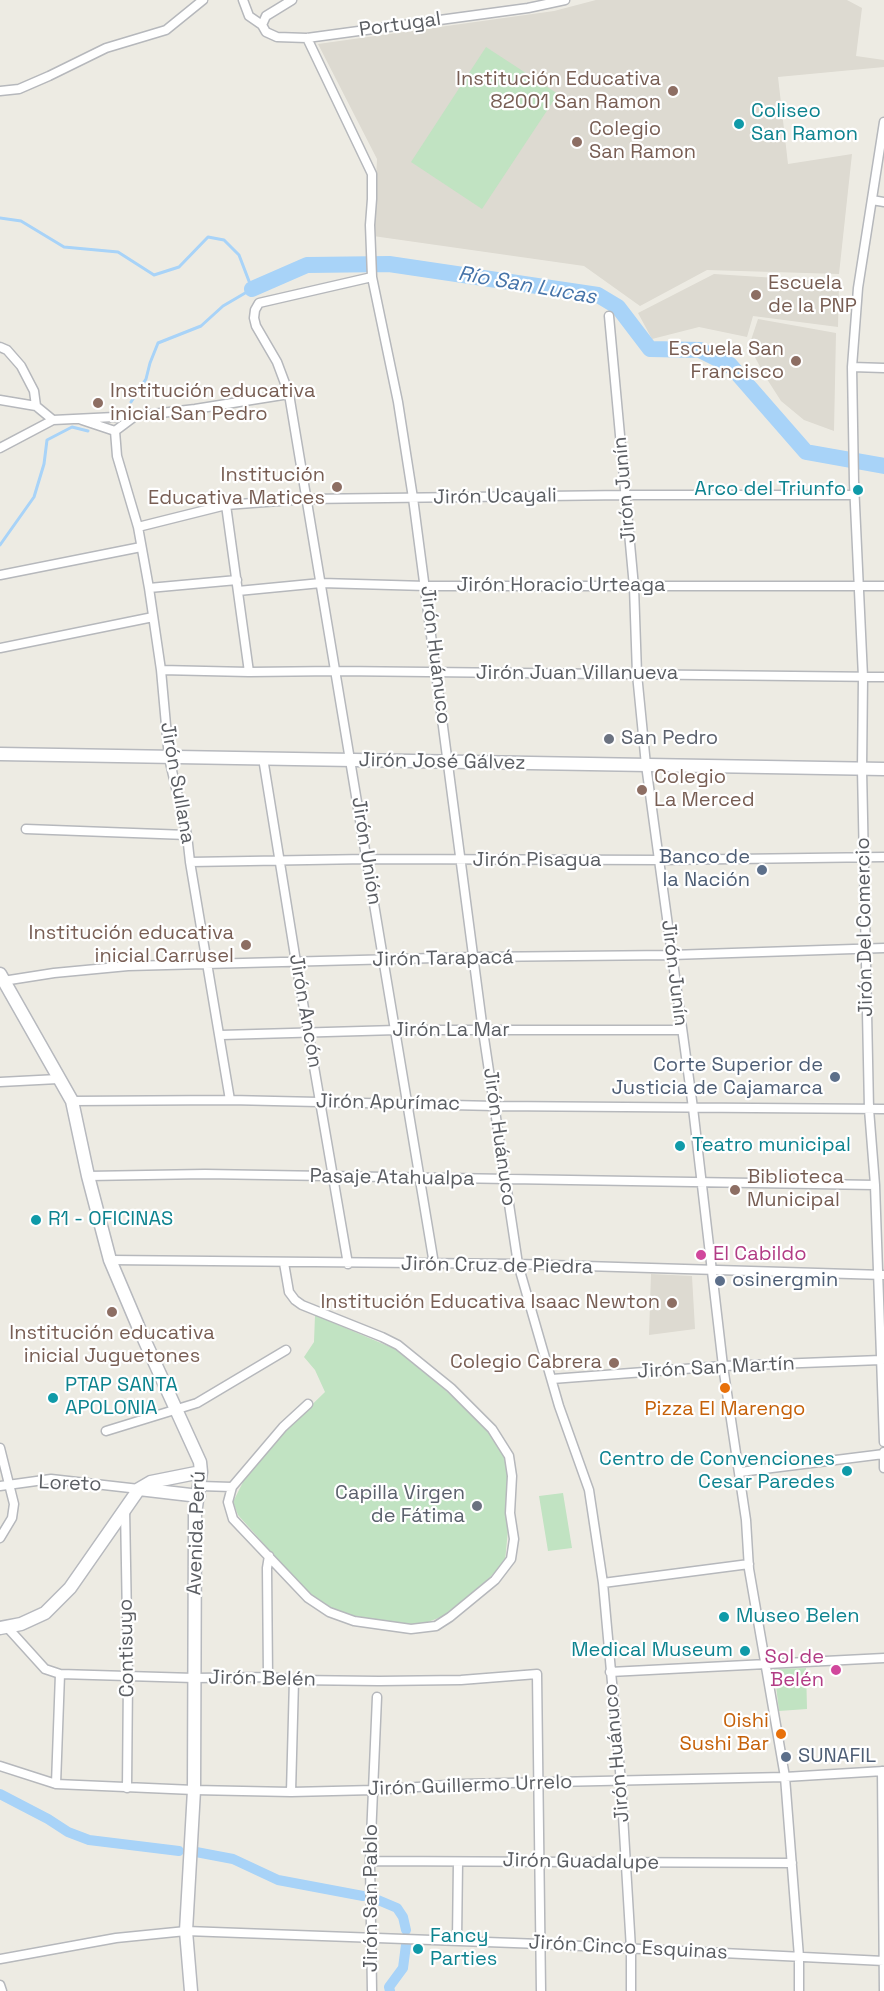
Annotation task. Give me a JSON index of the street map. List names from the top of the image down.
{
  "streets": {
    "street": [
      "Portugal",
      "Jirón Junín",
      "Jirón Ucayali",
      "Jirón Horacio Urteaga",
      "Jirón Huánuco",
      "Jirón Juan Villanueva",
      "Jirón José Gálvez",
      "Jirón Sullana",
      "Jirón Unión",
      "Jirón Pisagua",
      "Jirón Del Comercio",
      "Jirón Tarapacá",
      "Jirón Ancón",
      "Jirón La Mar",
      "Jirón Apurímac",
      "Pasaje Atahualpa",
      "Jirón Cruz de Piedra",
      "Jirón San Martín",
      "Loreto",
      "Avenida Perú",
      "Contisuyo",
      "Jirón Belén",
      "Jirón Guillermo Urrelo",
      "Jirón Guadalupe",
      "Jirón San Pablo",
      "Jirón Cinco Esquinas"
    ]
  },
  "crossings": [
    ["Portugal", "Jirón Huánuco"],
    ["Jirón Junín", "Jirón Ucayali"],
    ["Jirón Junín", "Jirón Horacio Urteaga"],
    ["Jirón Junín", "Jirón Juan Villanueva"],
    ["Jirón Junín", "Jirón José Gálvez"],
    ["Jirón Junín", "Jirón Pisagua"],
    ["Jirón Junín", "Jirón Tarapacá"],
    ["Jirón Junín", "Jirón La Mar"],
    ["Jirón Junín", "Jirón Apurímac"],
    ["Jirón Junín", "Pasaje Atahualpa"],
    ["Jirón Junín", "Jirón Cruz de Piedra"],
    ["Jirón Junín", "Jirón San Martín"],
    ["Jirón Junín", "Jirón Guillermo Urrelo"],
    ["Jirón Junín", "Jirón Guadalupe"],
    ["Jirón Junín", "Jirón Cinco Esquinas"],
    ["Jirón Ucayali", "Jirón Huánuco"],
    ["Jirón Ucayali", "Jirón Sullana"],
    ["Jirón Ucayali", "Jirón Unión"],
    ["Jirón Ucayali", "Jirón Del Comercio"],
    ["Jirón Horacio Urteaga", "Jirón Huánuco"],
    ["Jirón Horacio Urteaga", "Jirón Unión"],
    ["Jirón Horacio Urteaga", "Jirón Del Comercio"],
    ["Jirón Huánuco", "Jirón Juan Villanueva"],
    ["Jirón Huánuco", "Jirón José Gálvez"],
    ["Jirón Huánuco", "Jirón Unión"],
    ["Jirón Huánuco", "Jirón Pisagua"],
    ["Jirón Huánuco", "Jirón Tarapacá"],
    ["Jirón Huánuco", "Jirón La Mar"],
    ["Jirón Huánuco", "Jirón Apurímac"],
    ["Jirón Huánuco", "Pasaje Atahualpa"],
    ["Jirón Huánuco", "Jirón Cruz de Piedra"],
    ["Jirón Huánuco", "Jirón San Martín"],
    ["Jirón Huánuco", "Jirón Guillermo Urrelo"],
    ["Jirón Huánuco", "Jirón Guadalupe"],
    ["Jirón Huánuco", "Jirón Cinco Esquinas"],
    ["Jirón Juan Villanueva", "Jirón Sullana"],
    ["Jirón Juan Villanueva", "Jirón Unión"],
    ["Jirón Juan Villanueva", "Jirón Del Comercio"],
    ["Jirón José Gálvez", "Jirón Sullana"],
    ["Jirón José Gálvez", "Jirón Unión"],
    ["Jirón José Gálvez", "Jirón Del Comercio"],
    ["Jirón José Gálvez", "Jirón Ancón"],
    ["Jirón Sullana", "Jirón Pisagua"],
    ["Jirón Sullana", "Jirón Tarapacá"],
    ["Jirón Sullana", "Jirón La Mar"],
    ["Jirón Sullana", "Jirón Apurímac"],
    ["Jirón Unión", "Jirón Pisagua"],
    ["Jirón Unión", "Jirón Tarapacá"],
    ["Jirón Unión", "Jirón La Mar"],
    ["Jirón Unión", "Jirón Apurímac"],
    ["Jirón Unión", "Pasaje Atahualpa"],
    ["Jirón Unión", "Jirón Cruz de Piedra"],
    ["Jirón Pisagua", "Jirón Del Comercio"],
    ["Jirón Pisagua", "Jirón Ancón"],
    ["Jirón Del Comercio", "Jirón Tarapacá"],
    ["Jirón Del Comercio", "Jirón Apurímac"],
    ["Jirón Del Comercio", "Pasaje Atahualpa"],
    ["Jirón Del Comercio", "Jirón Cruz de Piedra"],
    ["Jirón Del Comercio", "Jirón San Martín"],
    ["Jirón Tarapacá", "Jirón Ancón"],
    ["Jirón Tarapacá", "Avenida Perú"],
    ["Jirón Ancón", "Jirón La Mar"],
    ["Jirón Ancón", "Jirón Apurímac"],
    ["Jirón Ancón", "Pasaje Atahualpa"],
    ["Jirón Ancón", "Jirón Cruz de Piedra"],
    ["Jirón Apurímac", "Avenida Perú"],
    ["Pasaje Atahualpa", "Avenida Perú"],
    ["Jirón Cruz de Piedra", "Avenida Perú"],
    ["Avenida Perú", "Jirón Belén"],
    ["Avenida Perú", "Jirón Guillermo Urrelo"],
    ["Avenida Perú", "Jirón Cinco Esquinas"],
    ["Contisuyo", "Jirón Belén"],
    ["Contisuyo", "Jirón Guillermo Urrelo"],
    ["Jirón Belén", "Jirón Guillermo Urrelo"],
    ["Jirón Guillermo Urrelo", "Jirón San Pablo"],
    ["Jirón Guadalupe", "Jirón San Pablo"],
    ["Jirón San Pablo", "Jirón Cinco Esquinas"]
  ],
  "water": ["Río San Lucas"],
  "places": [
    "Institución Educativa 82001 San Ramon",
    "Coliseo San Ramon",
    "Colegio San Ramon",
    "Escuela de la PNP",
    "Escuela San Francisco",
    "Institución educativa inicial San Pedro",
    "Institución Educativa Matices",
    "Arco del Triunfo",
    "San Pedro",
    "Colegio La Merced",
    "Banco de la Nación",
    "Institución educativa inicial Carrusel",
    "Corte Superior de Justicia de Cajamarca",
    "Teatro municipal",
    "Biblioteca Municipal",
    "R1 - OFICINAS",
    "El Cabildo",
    "osinergmin",
    "Institución Educativa Isaac Newton",
    "Institución educativa inicial Juguetones",
    "Colegio Cabrera",
    "Pizza El Marengo",
    "PTAP SANTA APOLONIA",
    "Centro de Convenciones Cesar Paredes",
    "Capilla Virgen de Fátima",
    "Museo Belen",
    "Medical Museum",
    "Sol de Belén",
    "Oishi Sushi Bar",
    "SUNAFIL",
    "Fancy Parties"
  ]
}
